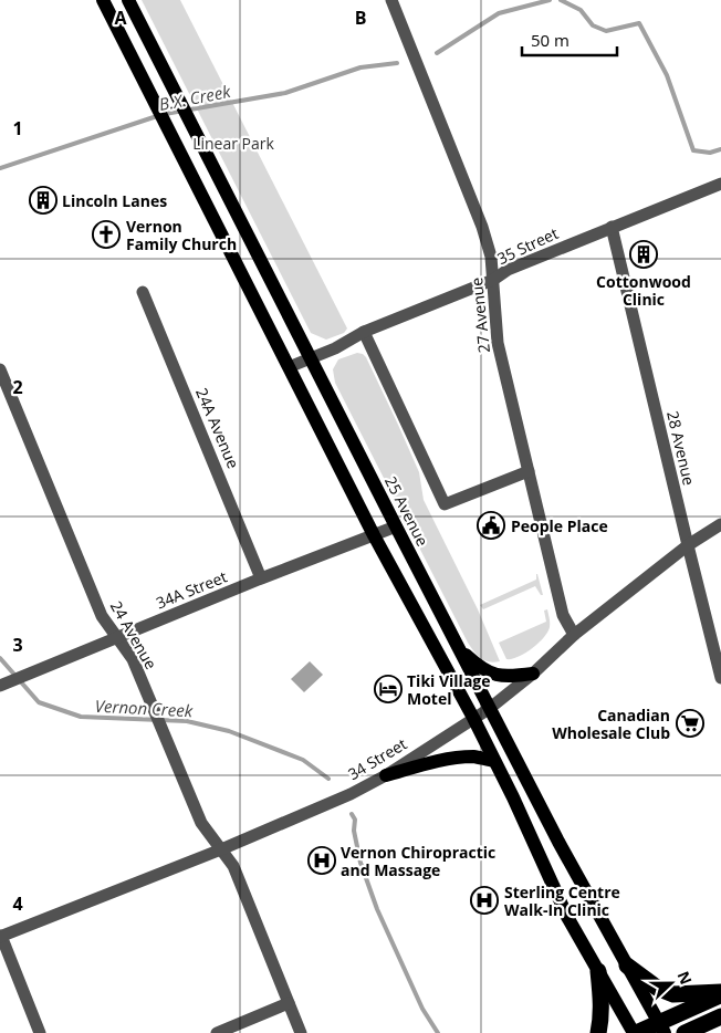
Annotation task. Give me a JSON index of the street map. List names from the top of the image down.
{
  "streets": {
    "main road": ["25 Avenue"],
    "street": [
      "35 Street",
      "27 Avenue",
      "24A Avenue",
      "28 Avenue",
      "34A Street",
      "24 Avenue",
      "34 Street"
    ]
  },
  "crossings": [
    ["35 Street", "27 Avenue"],
    ["35 Street", "28 Avenue"],
    ["35 Street", "25 Avenue"],
    ["27 Avenue", "34 Street"],
    ["24A Avenue", "34A Street"],
    ["28 Avenue", "34 Street"],
    ["25 Avenue", "34A Street"],
    ["25 Avenue", "34 Street"],
    ["34A Street", "24 Avenue"],
    ["24 Avenue", "34 Street"]
  ],
  "water": ["B.X. Creek", "Vernon Creek"],
  "parks": ["Linear Park"],
  "places": {
    "building": ["Lincoln Lanes", "Cottonwood Clinic"],
    "church": ["Vernon Family Church"],
    "public building": ["People Place"],
    "hotel": ["Tiki Village Motel"],
    "supermarket": ["Canadian Wholesale Club"],
    "hospital": ["Vernon Chiropractic and Massage", "Sterling Centre Walk-In Clinic"]
  },
  "scale_bar": "50 m",
  "north": "right",
  "grid": {
    "columns": ["A", "B"],
    "rows": [
      "1",
      "2",
      "3",
      "4"
    ]
  }
}
